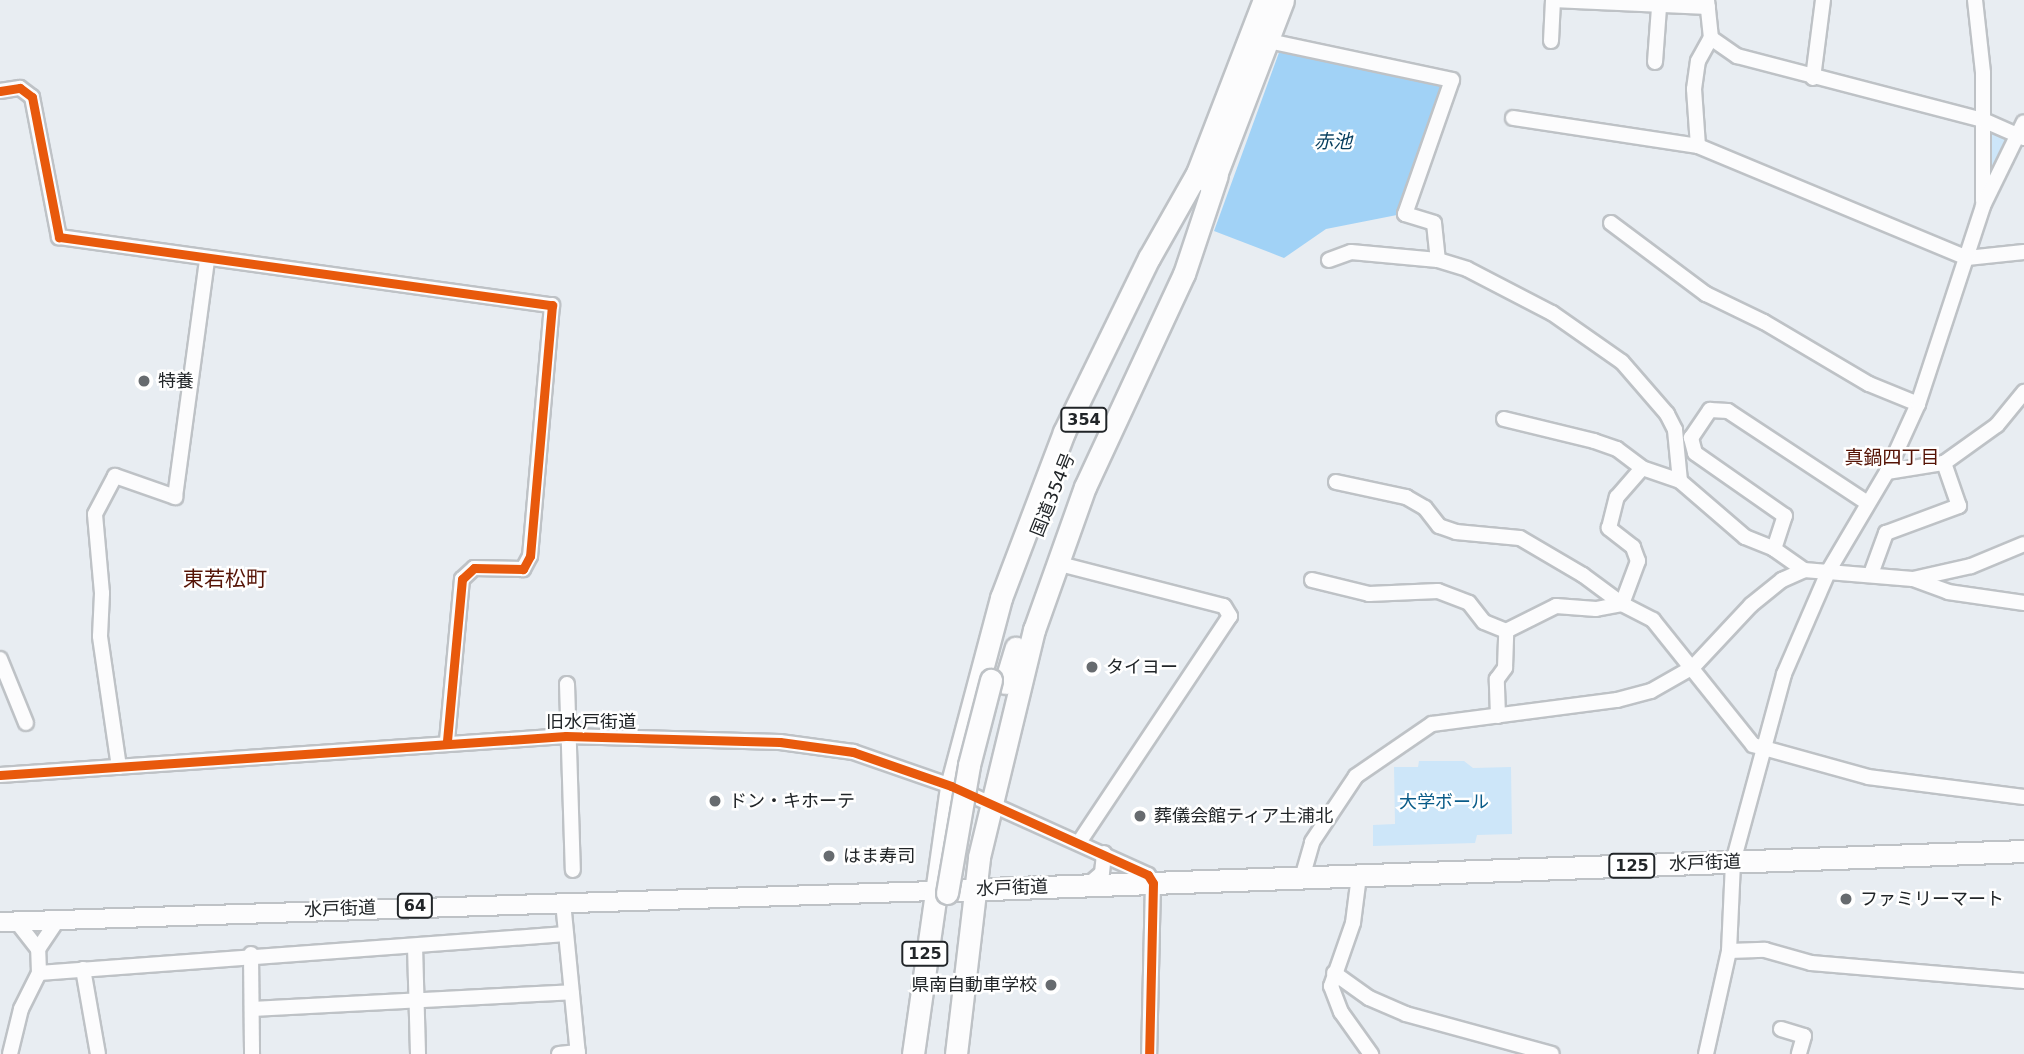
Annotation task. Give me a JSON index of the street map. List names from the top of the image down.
{
  "streets": {
    "highway": [
      "354",
      "国道354号",
      "水戸街道",
      "125"
    ],
    "main road": ["64"],
    "street": ["旧水戸街道"]
  },
  "crossings": [
    ["国道354号", "水戸街道"],
    ["国道354号", "125"],
    ["旧水戸街道", "水戸街道"],
    ["水戸街道", "125"]
  ],
  "districts": ["真鍋四丁目", "東若松町"],
  "water": ["赤池"],
  "parks": ["大学ボール"],
  "places": [
    "特養",
    "タイヨー",
    "ドン・キホーテ",
    "葬儀会館ティア土浦北",
    "はま寿司",
    "ファミリーマート",
    "県南自動車学校"
  ]
}
